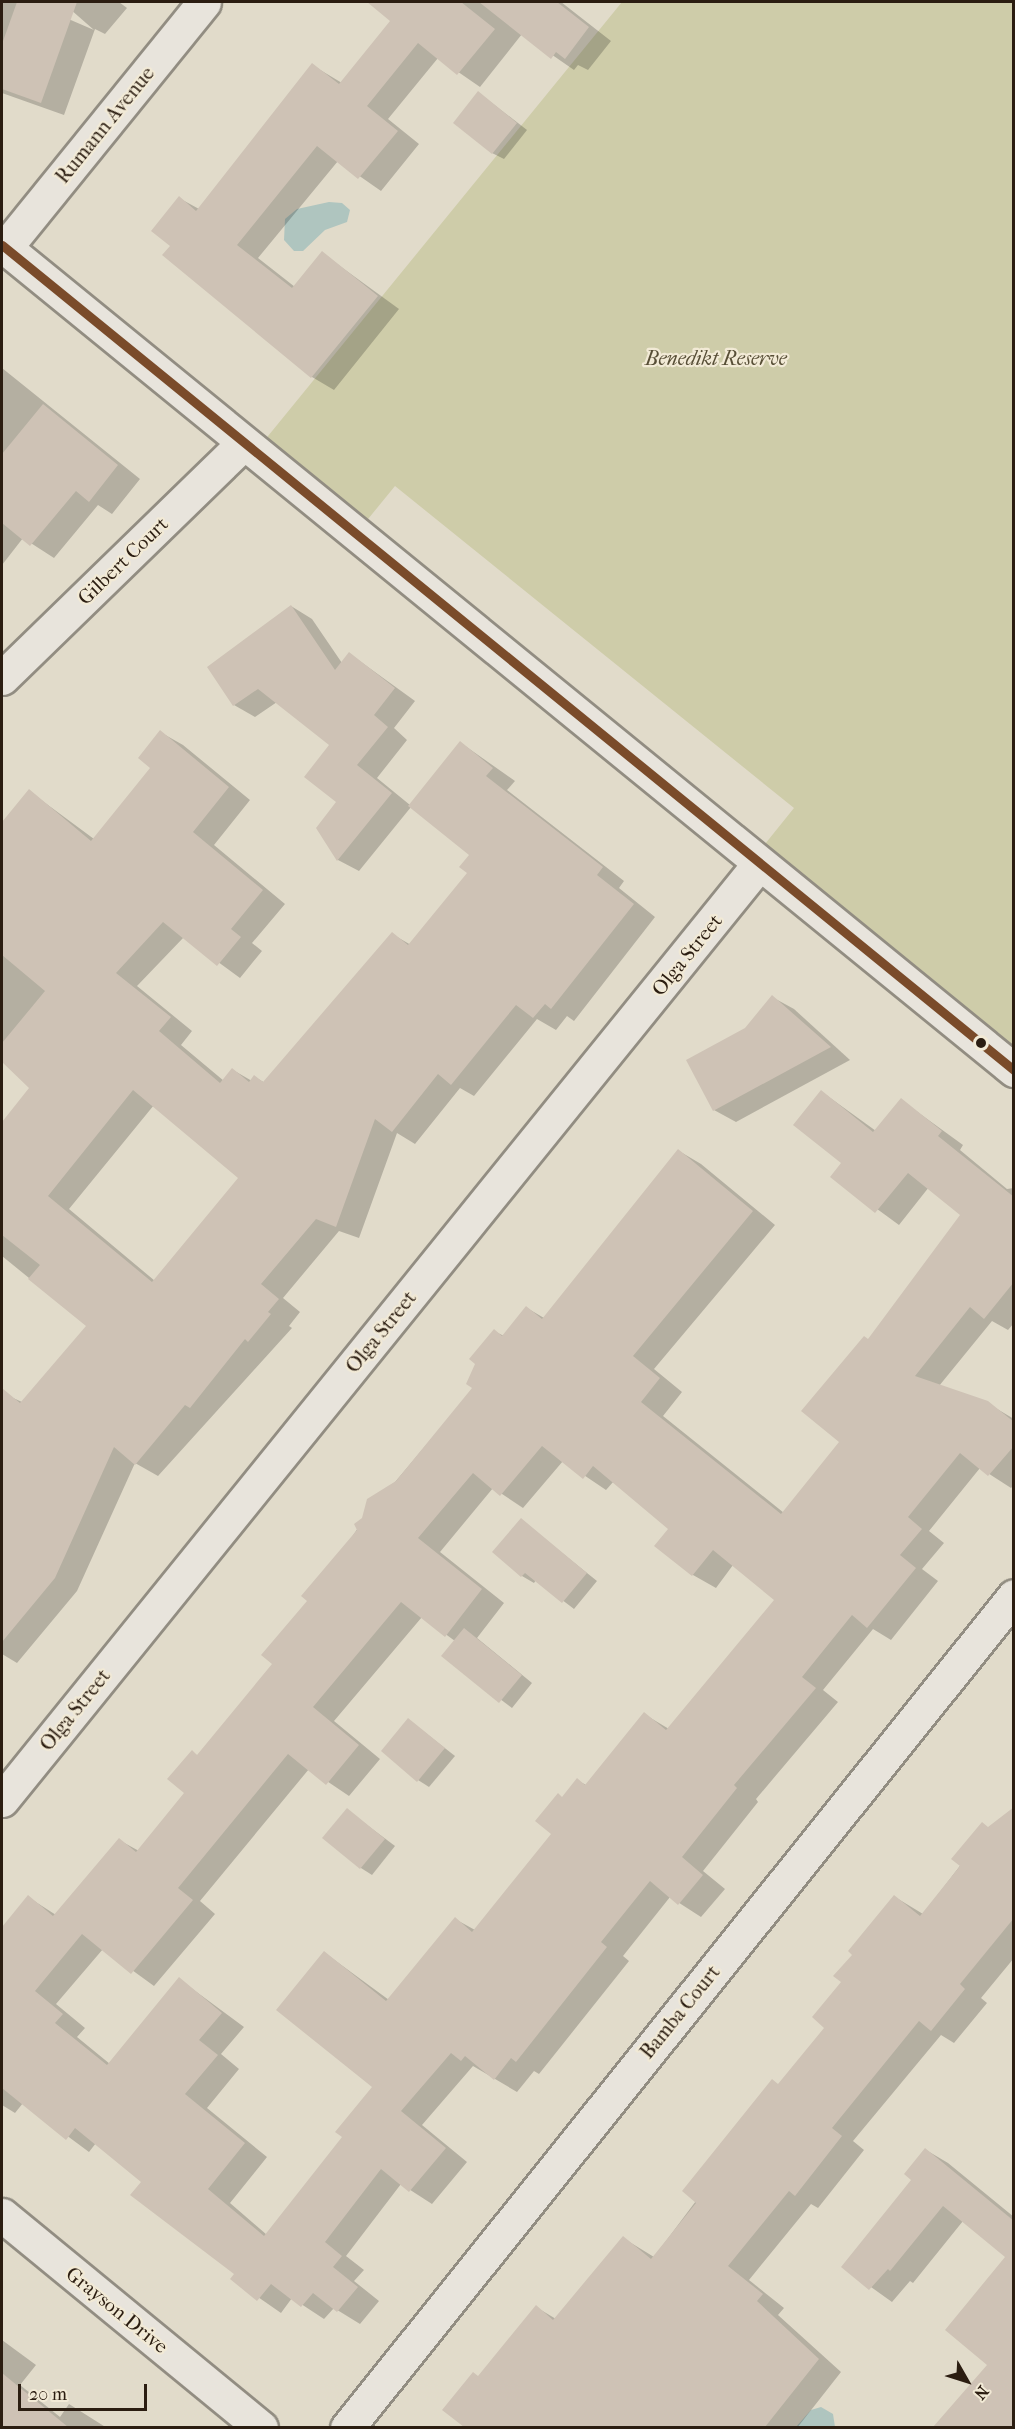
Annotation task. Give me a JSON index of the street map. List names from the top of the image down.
{
  "streets": {
    "street": [
      "Rumann Avenue",
      "Gilbert Court",
      "Olga Street",
      "Bamba Court",
      "Grayson Drive"
    ]
  },
  "parks": ["Benedikt Reserve"],
  "scale_bar": "20 m",
  "north": "bottom right"
}
